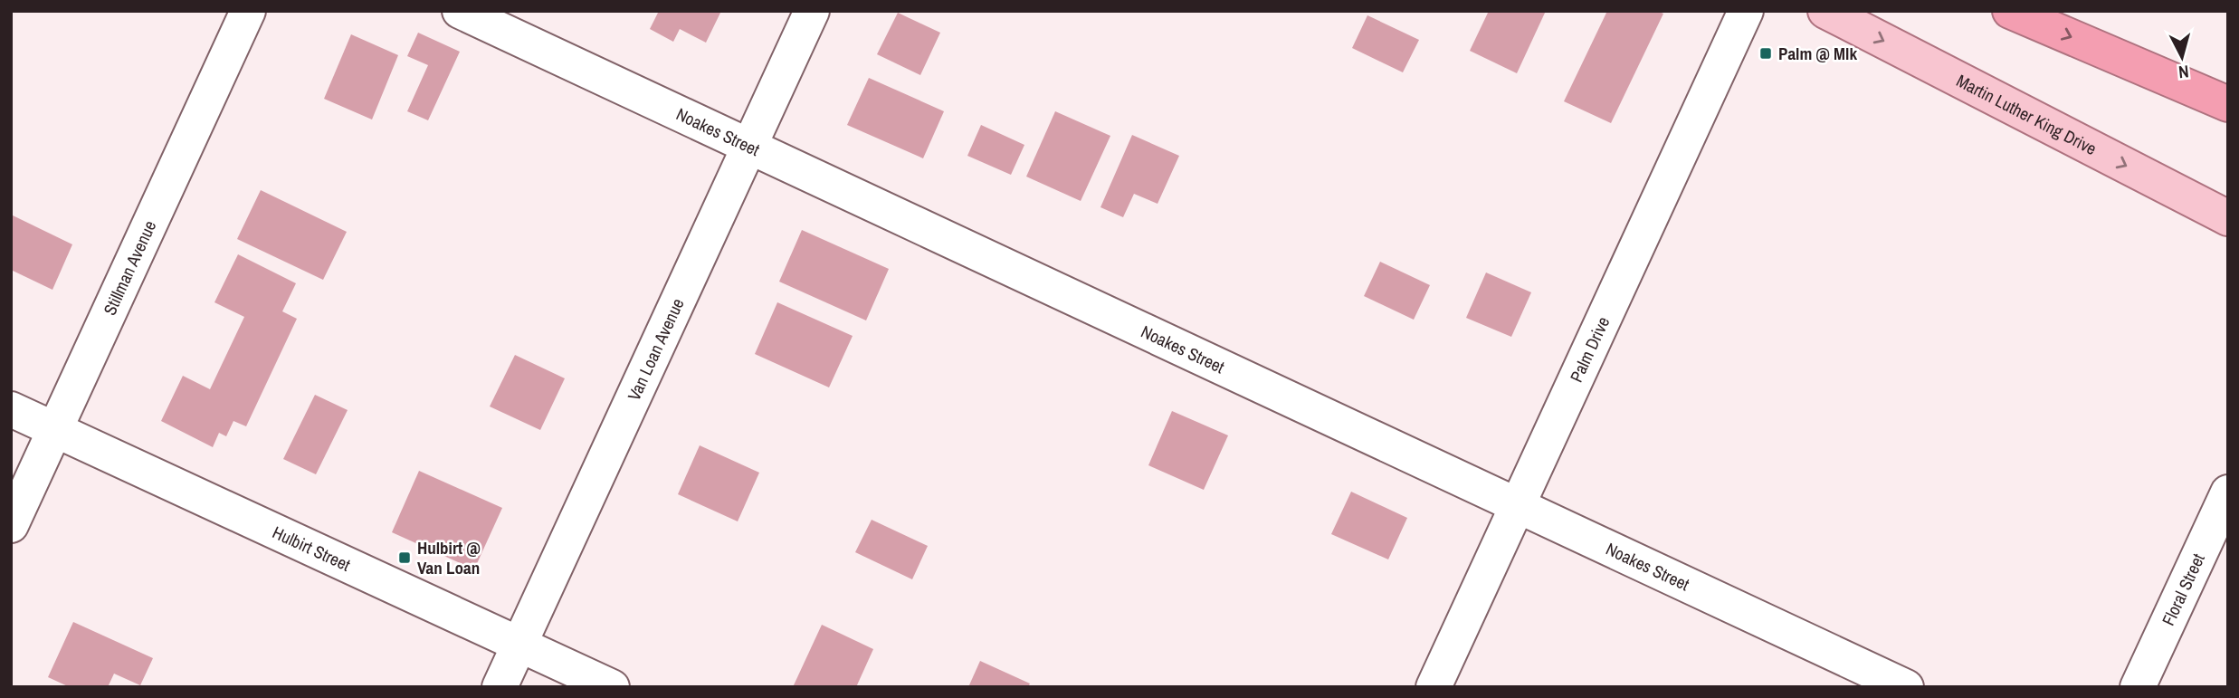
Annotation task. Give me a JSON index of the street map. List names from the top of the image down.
{
  "streets": {
    "main road": ["Martin Luther King Drive"],
    "street": [
      "Noakes Street",
      "Stillman Avenue",
      "Palm Drive",
      "Van Loan Avenue",
      "Hulbirt Street",
      "Floral Street"
    ]
  },
  "crossings": [
    ["Noakes Street", "Palm Drive"],
    ["Noakes Street", "Van Loan Avenue"],
    ["Stillman Avenue", "Hulbirt Street"],
    ["Van Loan Avenue", "Hulbirt Street"]
  ],
  "one_way": ["Martin Luther King Drive"],
  "places": {
    "transit": ["Palm @ Mlk", "Hulbirt @ Van Loan"]
  },
  "north": "bottom"
}
